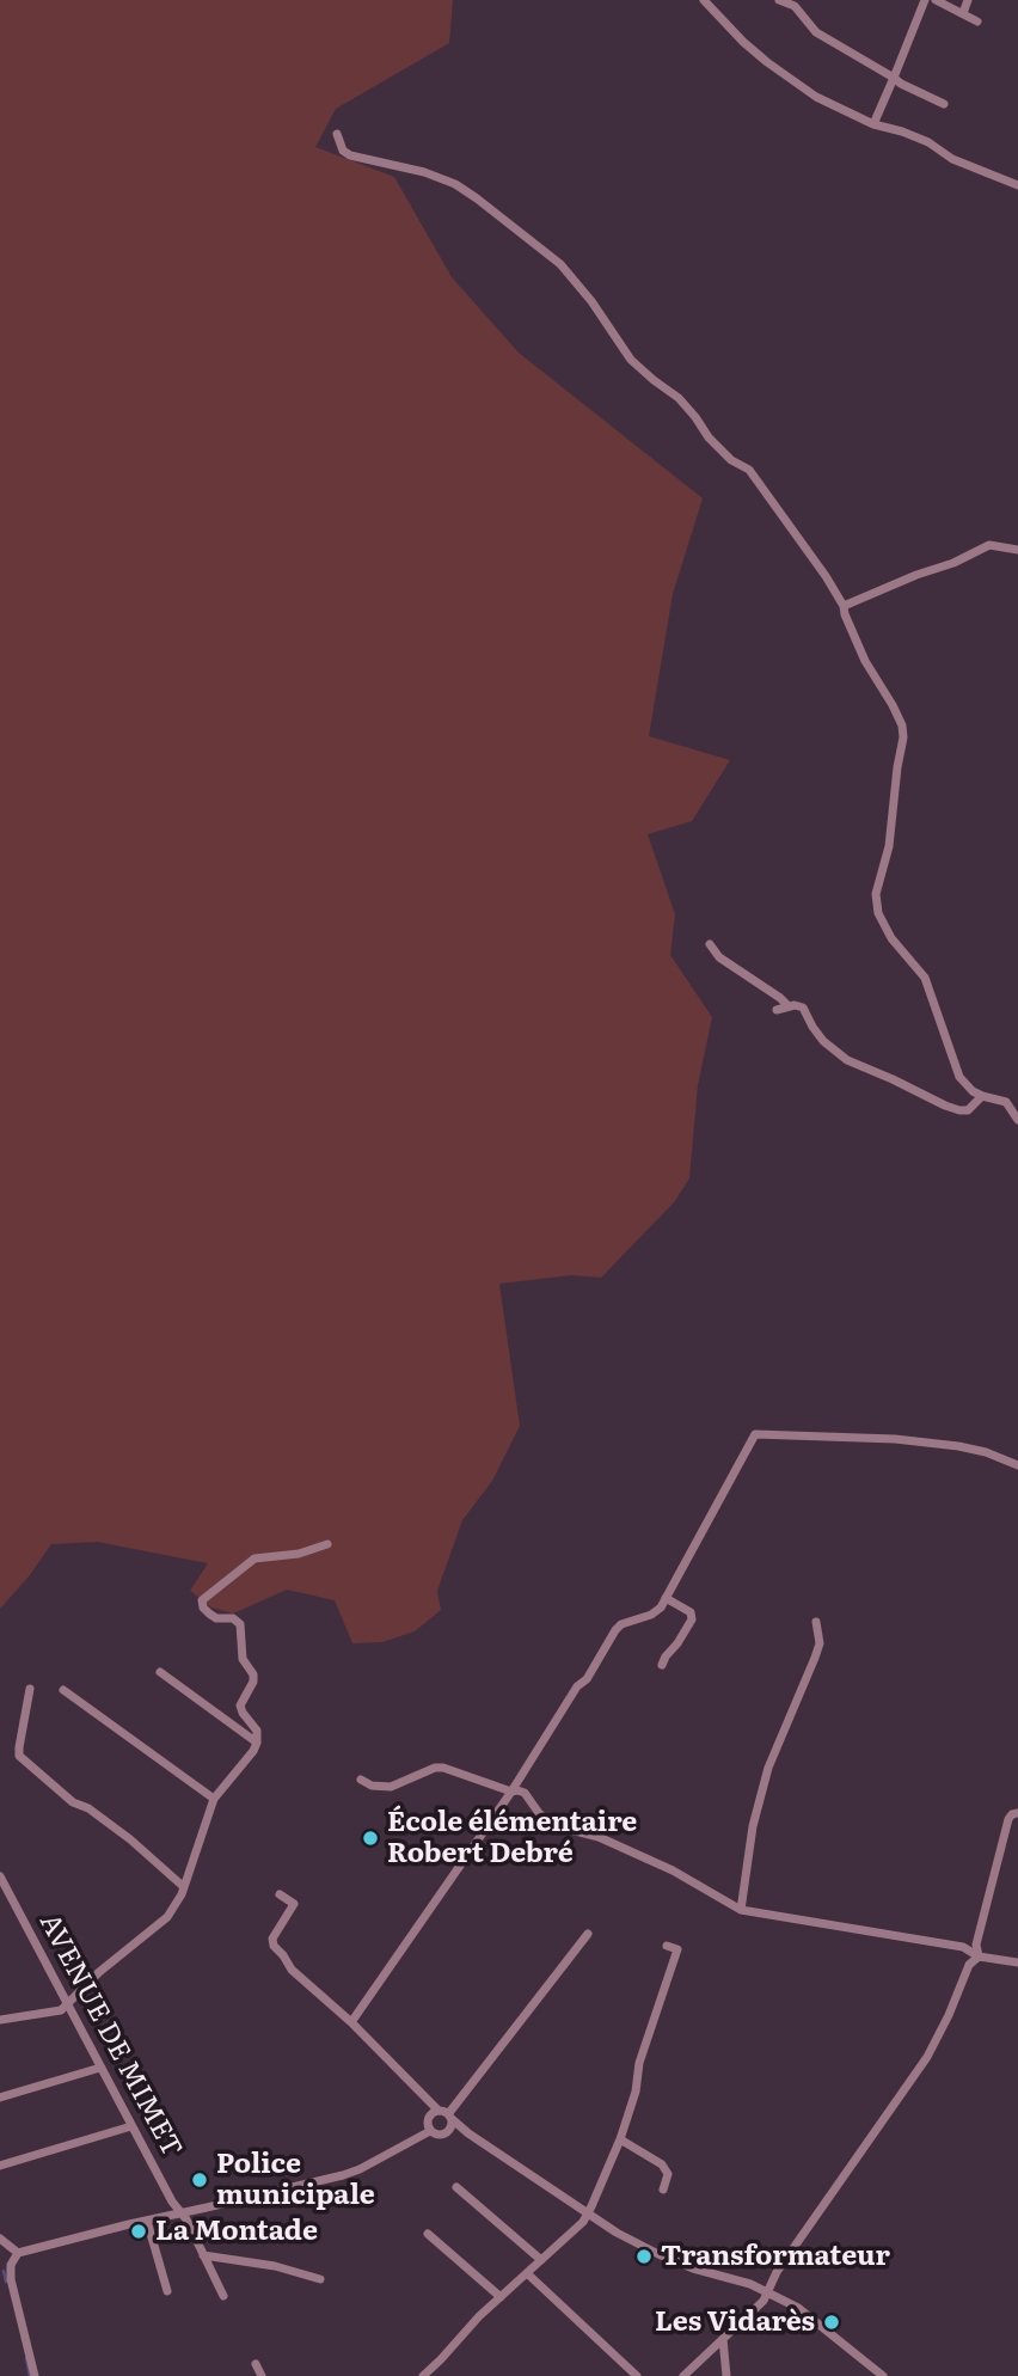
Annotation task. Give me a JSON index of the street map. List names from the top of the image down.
{
  "streets": {
    "street": ["AVENUE DE MIMET"]
  },
  "places": [
    "École élémentaire Robert Debré",
    "Police municipale",
    "La Montade",
    "Transformateur",
    "Les Vidarès"
  ]
}
